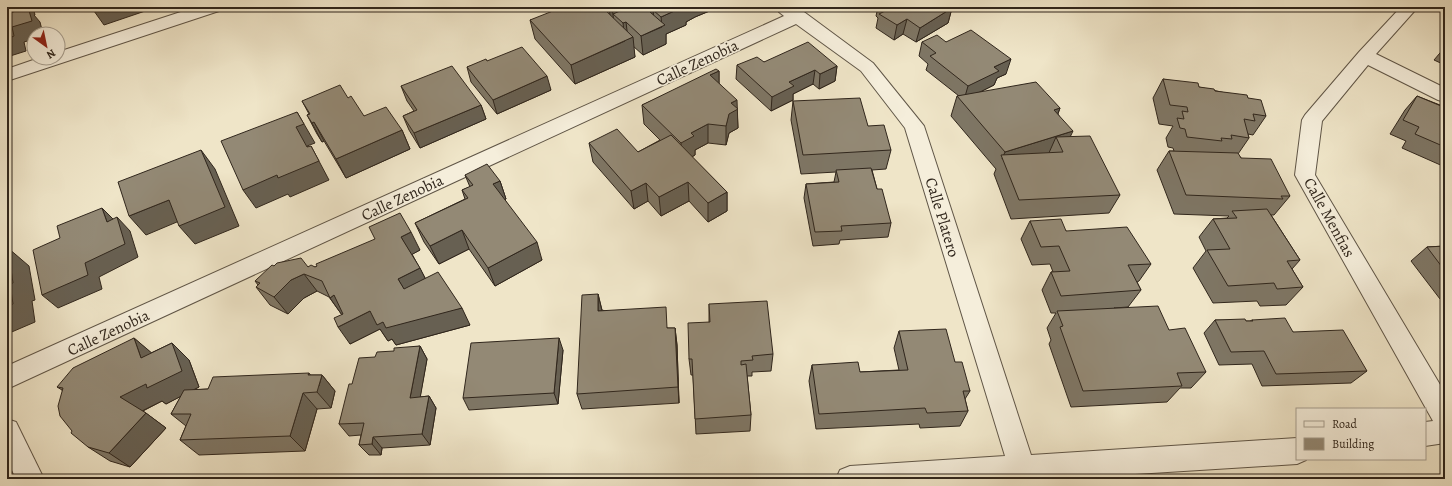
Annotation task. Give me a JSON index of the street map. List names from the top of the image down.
{
  "streets": {
    "street": ["Calle Zenobia", "Calle Platero", "Calle Menfias"]
  },
  "crossings": [
    ["Calle Zenobia", "Calle Platero"]
  ],
  "legend": ["Road", "Building"],
  "north": "bottom right"
}
